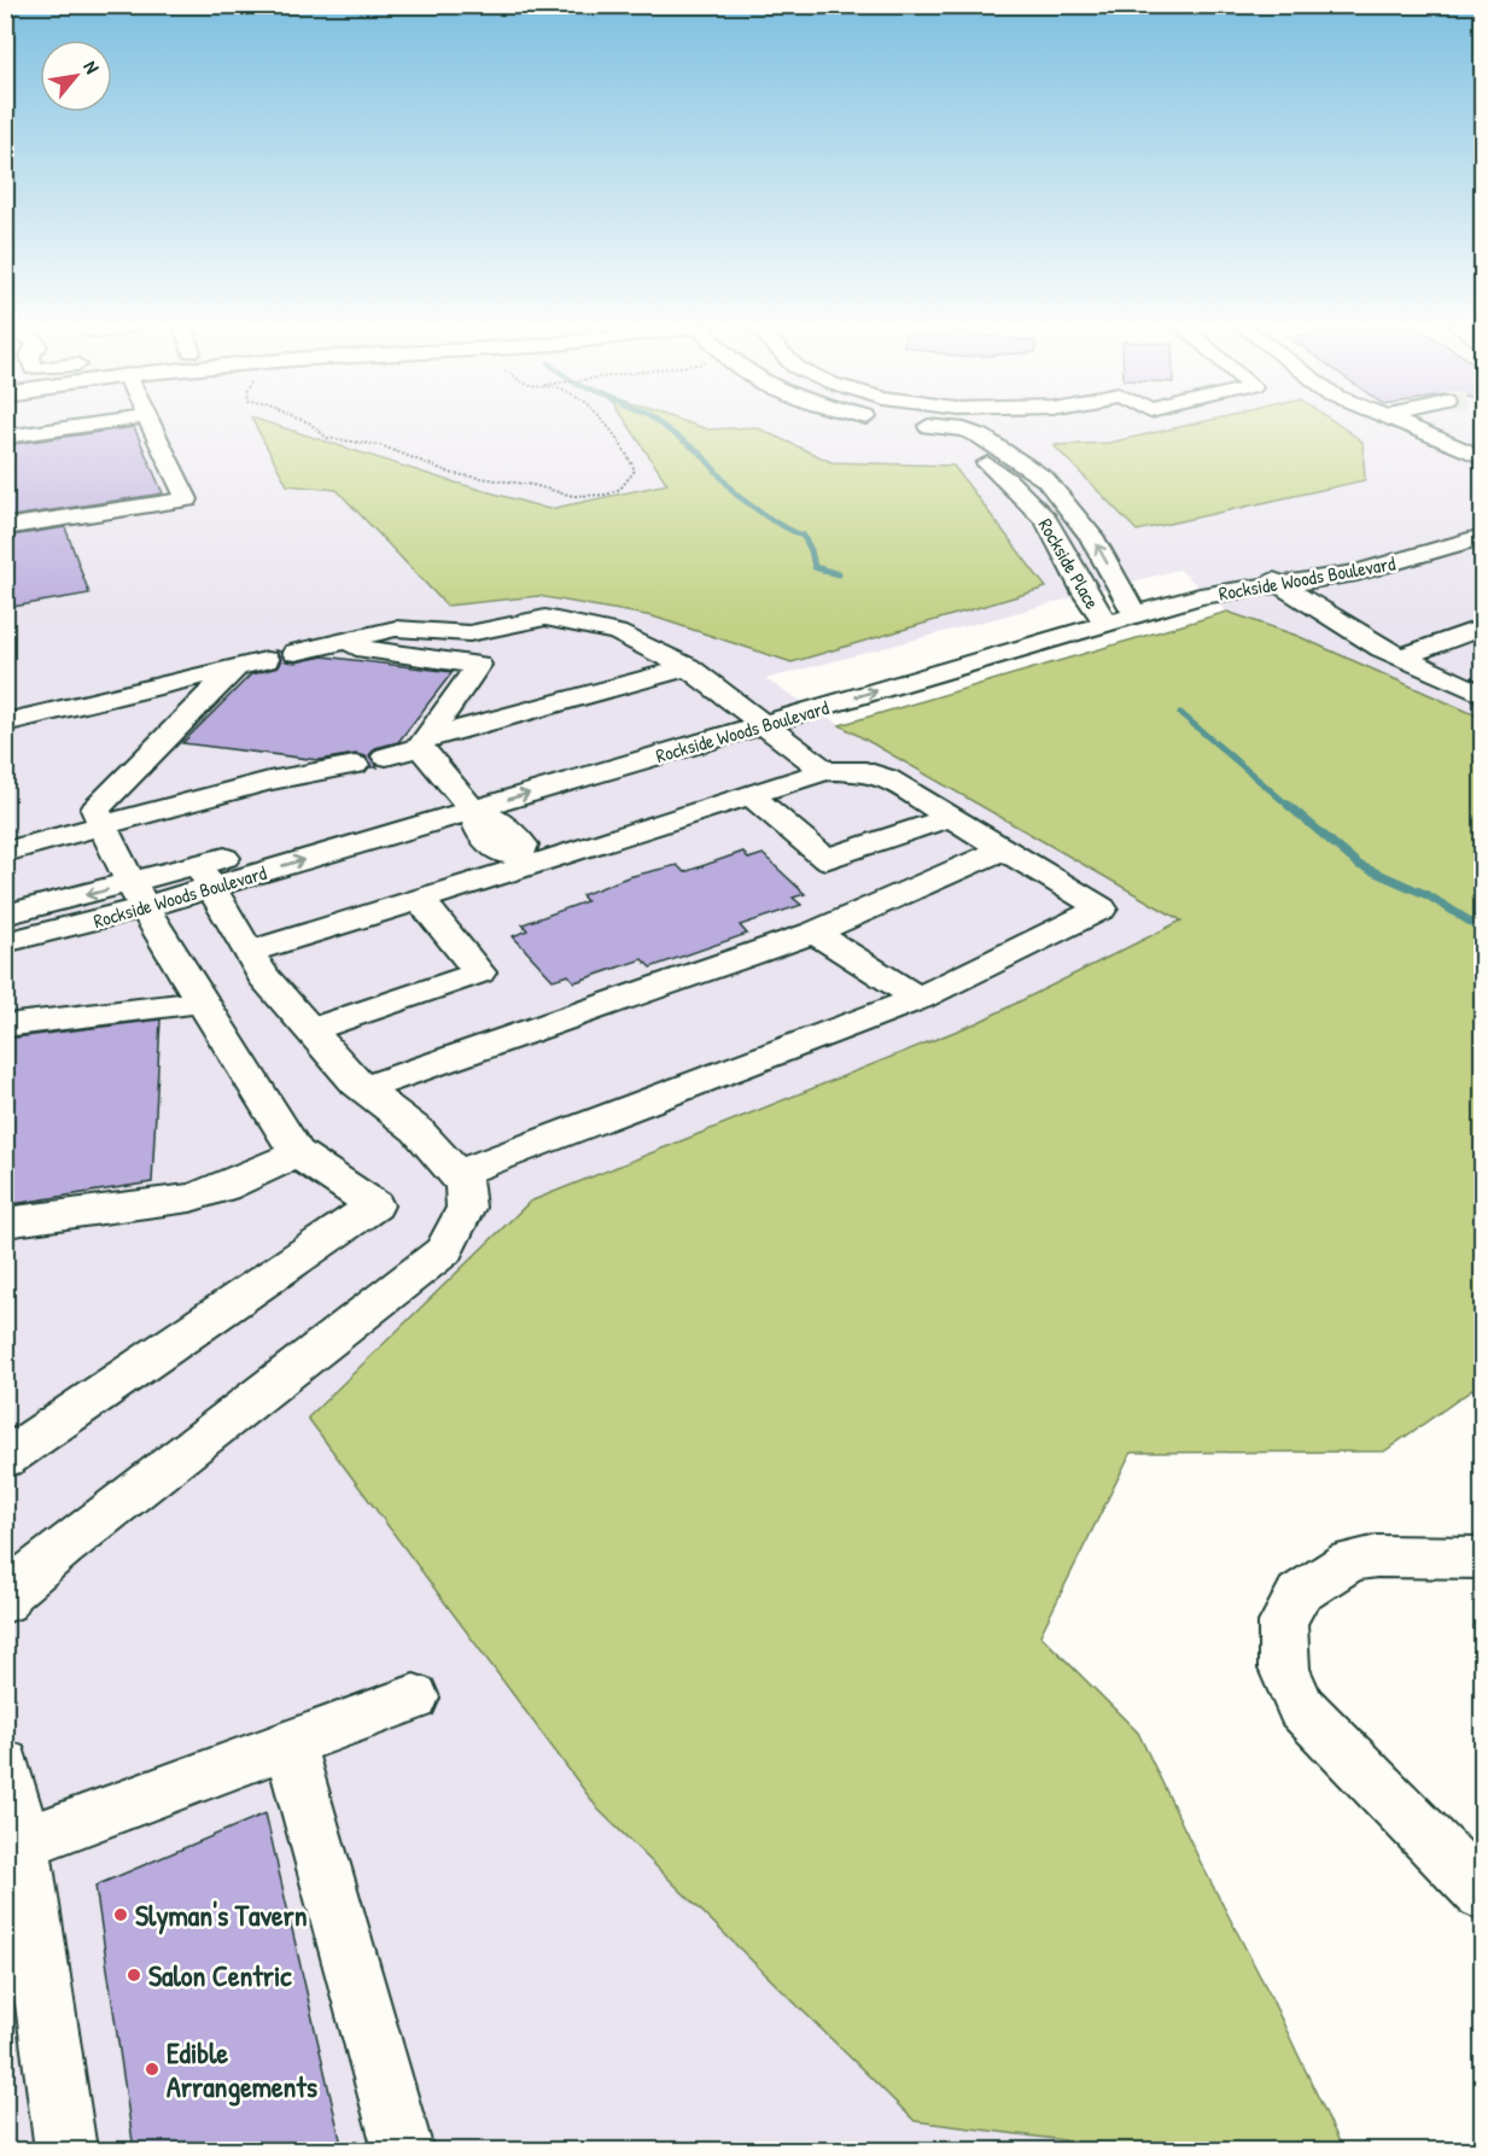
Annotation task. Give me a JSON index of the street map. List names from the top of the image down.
{
  "streets": {
    "street": ["Rockside Place", "Rockside Woods Boulevard"]
  },
  "crossings": [
    ["Rockside Place", "Rockside Woods Boulevard"]
  ],
  "places": ["Slyman's Tavern", "Salon Centric", "Edible Arrangements"],
  "north": "top right"
}
